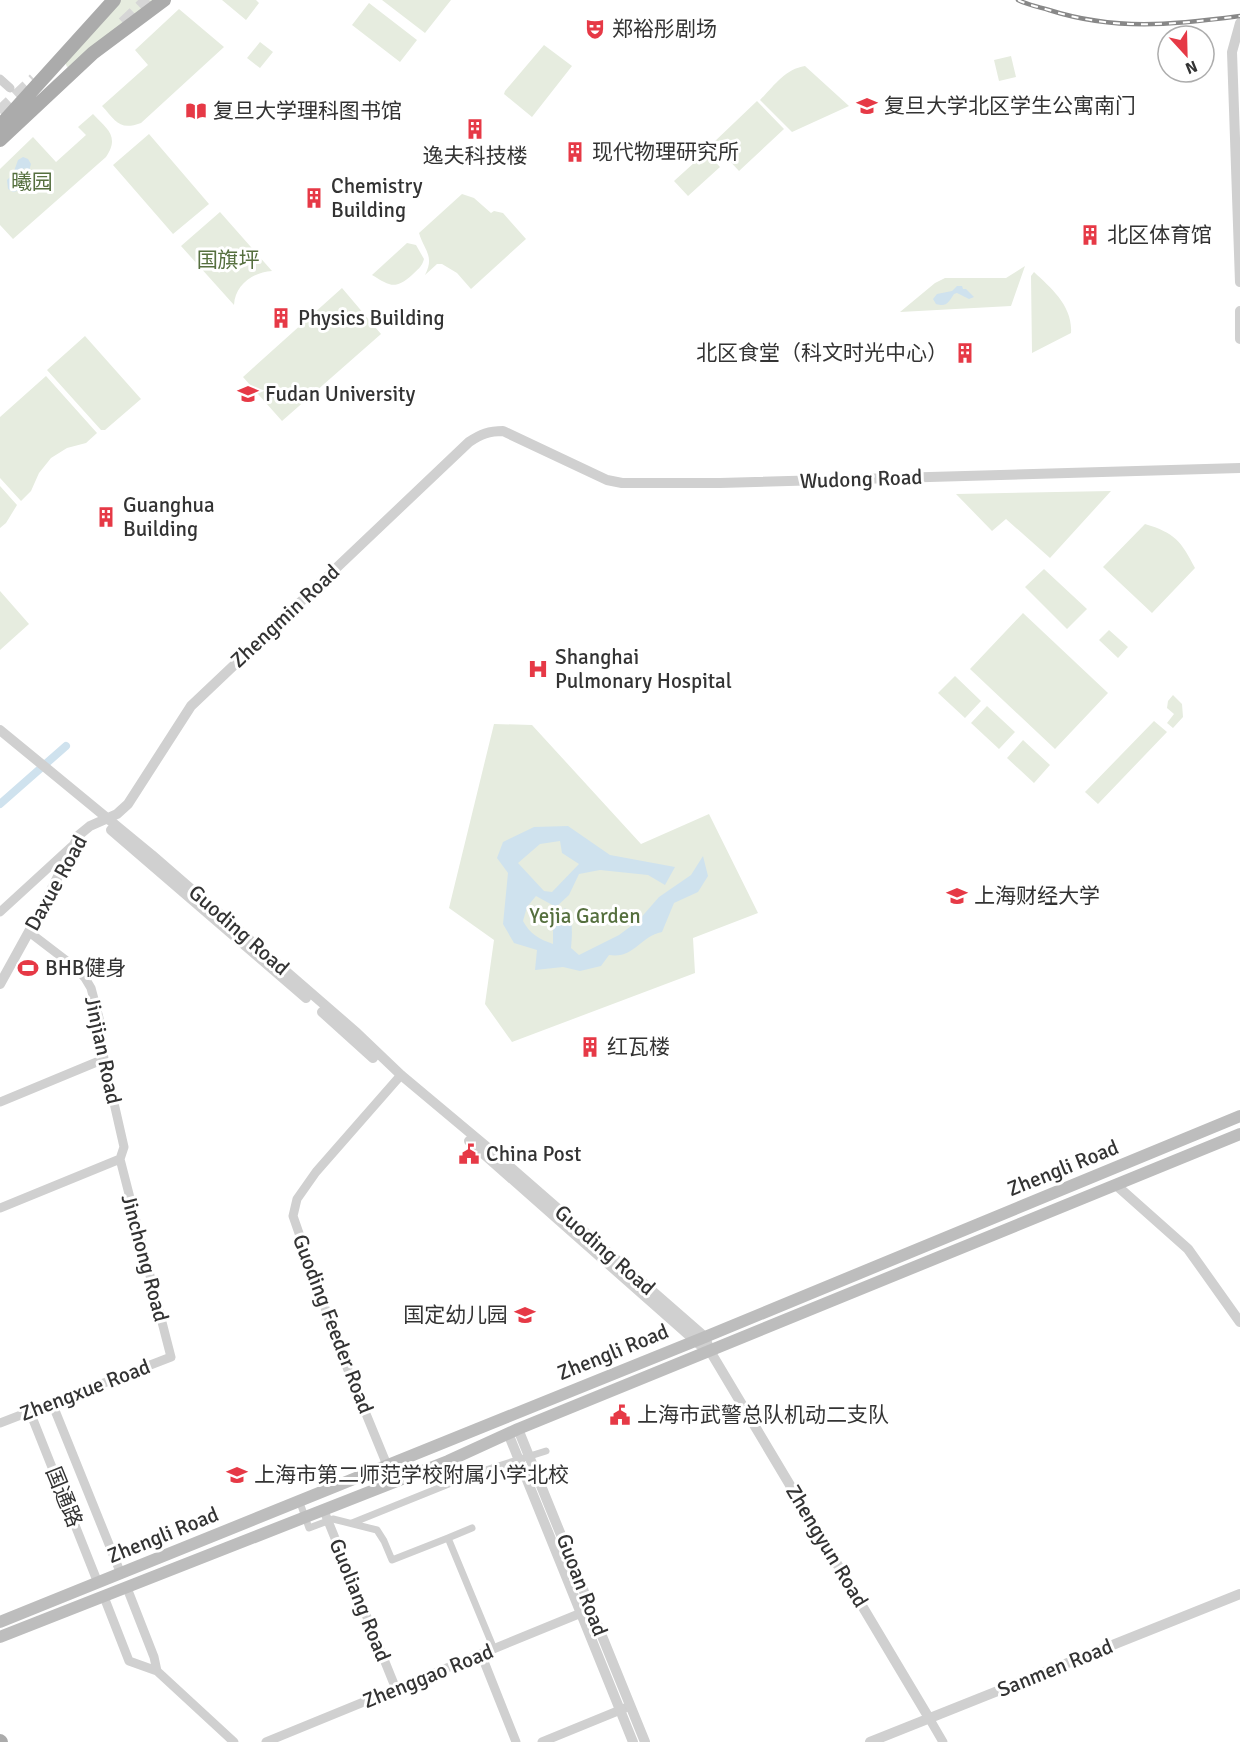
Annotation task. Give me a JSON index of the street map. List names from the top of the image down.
{
  "streets": {
    "main road": ["Zhengli Road"],
    "street": [
      "Wudong Road",
      "Zhengmin Road",
      "Daxue Road",
      "Guoding Road",
      "Jinjian Road",
      "Jinchong Road",
      "Guoding Feeder Road",
      "Zhengxue Road",
      "国通路",
      "Zhengyun Road",
      "Guoan Road",
      "Guoliang Road",
      "Sanmen Road",
      "Zhenggao Road"
    ]
  },
  "crossings": [
    ["Wudong Road", "Zhengmin Road"],
    ["Zhengmin Road", "Daxue Road"],
    ["Zhengmin Road", "Guoding Road"],
    ["Daxue Road", "Guoding Road"],
    ["Daxue Road", "Jinjian Road"],
    ["Guoding Road", "Zhengli Road"],
    ["Guoding Road", "Guoding Feeder Road"],
    ["Guoding Road", "Zhengyun Road"],
    ["Jinjian Road", "Jinchong Road"],
    ["Zhengli Road", "Guoding Feeder Road"],
    ["Zhengli Road", "国通路"],
    ["Zhengli Road", "Zhengyun Road"],
    ["Zhengli Road", "Guoan Road"],
    ["Zhengli Road", "Guoliang Road"],
    ["Jinchong Road", "Zhengxue Road"],
    ["Zhengxue Road", "国通路"],
    ["Zhengyun Road", "Sanmen Road"],
    ["Guoan Road", "Zhenggao Road"],
    ["Guoliang Road", "Zhenggao Road"]
  ],
  "parks": ["曦园", "国旗坪", "Yejia Garden"],
  "places": {
    "theatre": ["郑裕彤剧场‌"],
    "school or university": [
      "复旦大学北区学生公寓南门",
      "Fudan University",
      "上海财经大学",
      "国定幼儿园",
      "上海市第二师范学校附属小学北校"
    ],
    "library": ["复旦大学理科图书馆"],
    "building": [
      "逸夫科技楼",
      "现代物理研究所",
      "Chemistry Building",
      "北区体育馆",
      "Physics Building",
      "北区食堂（科文时光中心）",
      "Guanghua Building",
      "红瓦楼"
    ],
    "hospital": ["Shanghai Pulmonary Hospital"],
    "sports": ["BHB健身"],
    "public building": ["China Post", "上海市武警总队机动二支队"]
  },
  "north": "bottom"
}
